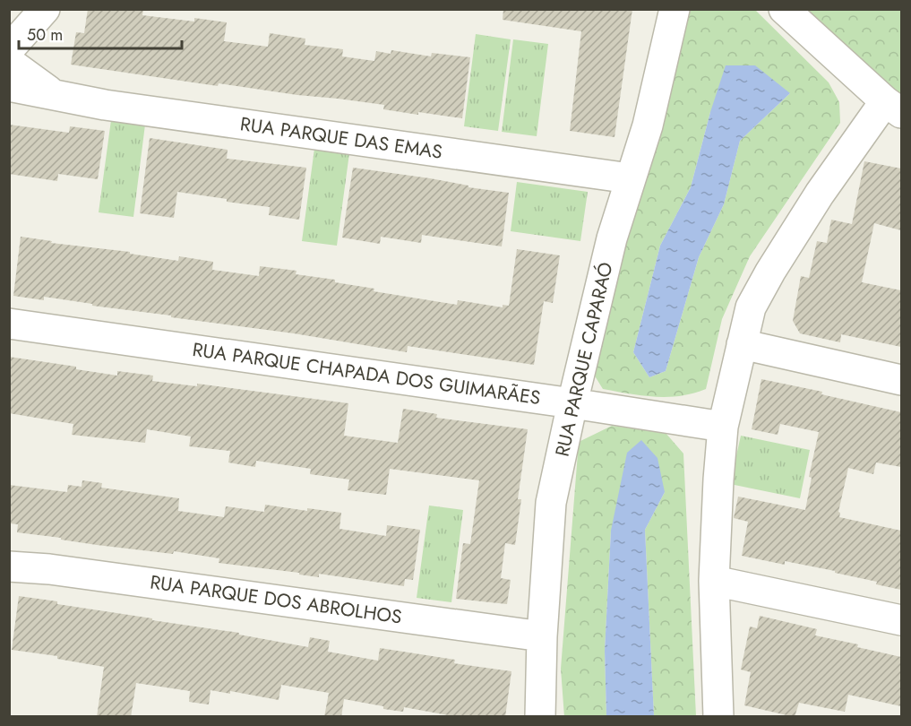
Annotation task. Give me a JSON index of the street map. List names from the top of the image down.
{
  "streets": {
    "street": [
      "RUA PARQUE DAS EMAS",
      "RUA PARQUE CAPARAÓ",
      "RUA PARQUE CHAPADA DOS GUIMARÃES",
      "RUA PARQUE DOS ABROLHOS"
    ]
  },
  "crossings": [
    ["RUA PARQUE DAS EMAS", "RUA PARQUE CAPARAÓ"],
    ["RUA PARQUE CAPARAÓ", "RUA PARQUE CHAPADA DOS GUIMARÃES"],
    ["RUA PARQUE CAPARAÓ", "RUA PARQUE DOS ABROLHOS"]
  ],
  "scale_bar": "50 m"
}
